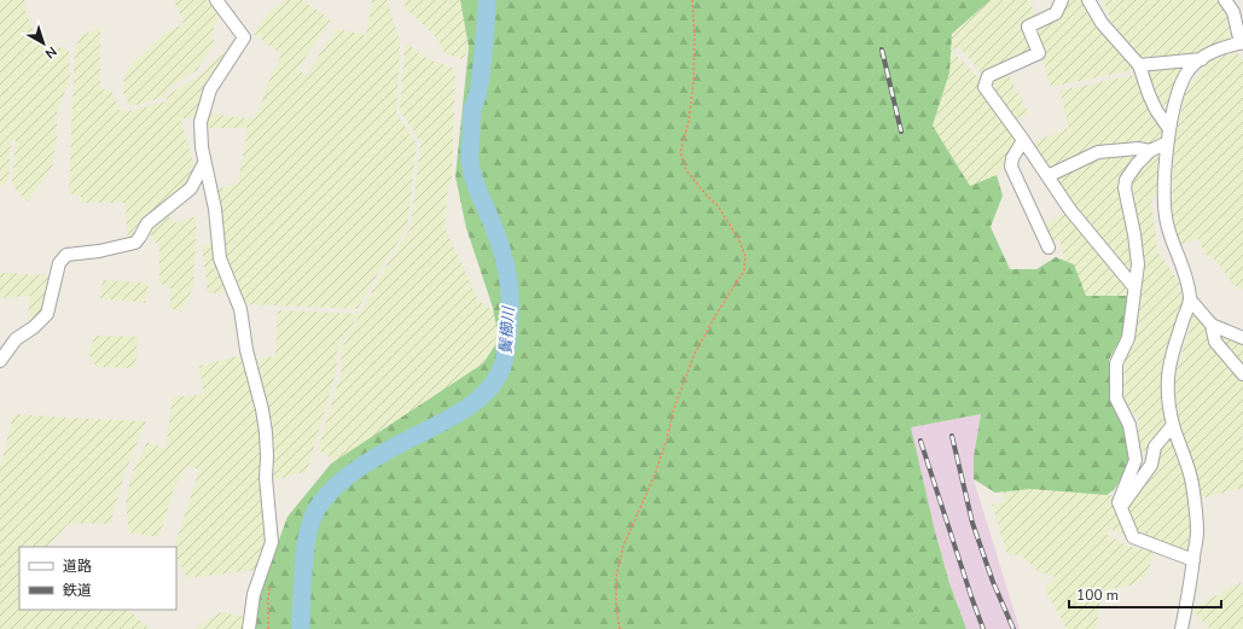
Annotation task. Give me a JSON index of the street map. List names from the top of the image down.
{
  "water": ["鬢櫛川"],
  "legend": ["道路", "鉄道"],
  "scale_bar": "100 m",
  "north": "bottom right"
}
